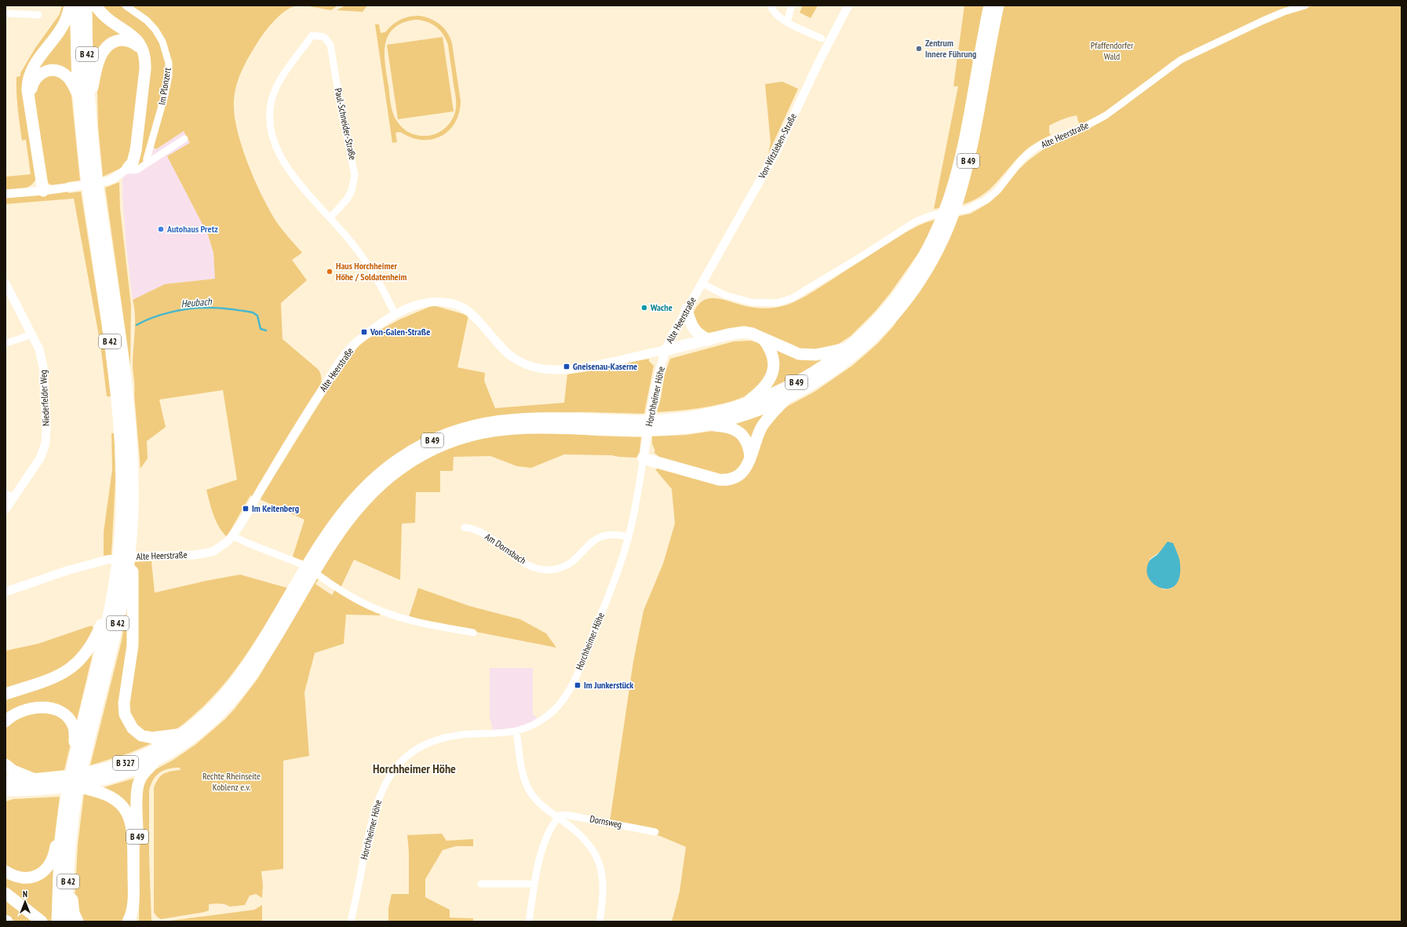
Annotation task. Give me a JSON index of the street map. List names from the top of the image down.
{
  "streets": {
    "highway": ["B 42", "B 49", "B 327"],
    "street": [
      "Im Plonzert",
      "Paul-Schneider-Straße",
      "Alte Heerstraße",
      "Von-Witzleben-Straße",
      "Horchheimer Höhe",
      "Niederfelder Weg",
      "Am Dornsbach",
      "Dornsweg"
    ]
  },
  "crossings": [
    ["Alte Heerstraße", "Von-Witzleben-Straße"],
    ["Alte Heerstraße", "Horchheimer Höhe"],
    ["B 49", "B 327"],
    ["Horchheimer Höhe", "Am Dornsbach"]
  ],
  "districts": ["Horchheimer Höhe"],
  "water": ["Heubach"],
  "parks": ["Pfaffendorfer Wald", "Rechte Rheinseite Koblenz e.v."],
  "places": {
    "other": [
      "Zentrum Innere Führung",
      "Autohaus Pretz",
      "Haus Horchheimer Höhe / Soldatenheim",
      "Wache"
    ],
    "transit": [
      "Von-Galen-Straße",
      "Gneisenau-Kaserne",
      "Im Keitenberg",
      "Im Junkerstück"
    ]
  },
  "north": "top"
}
